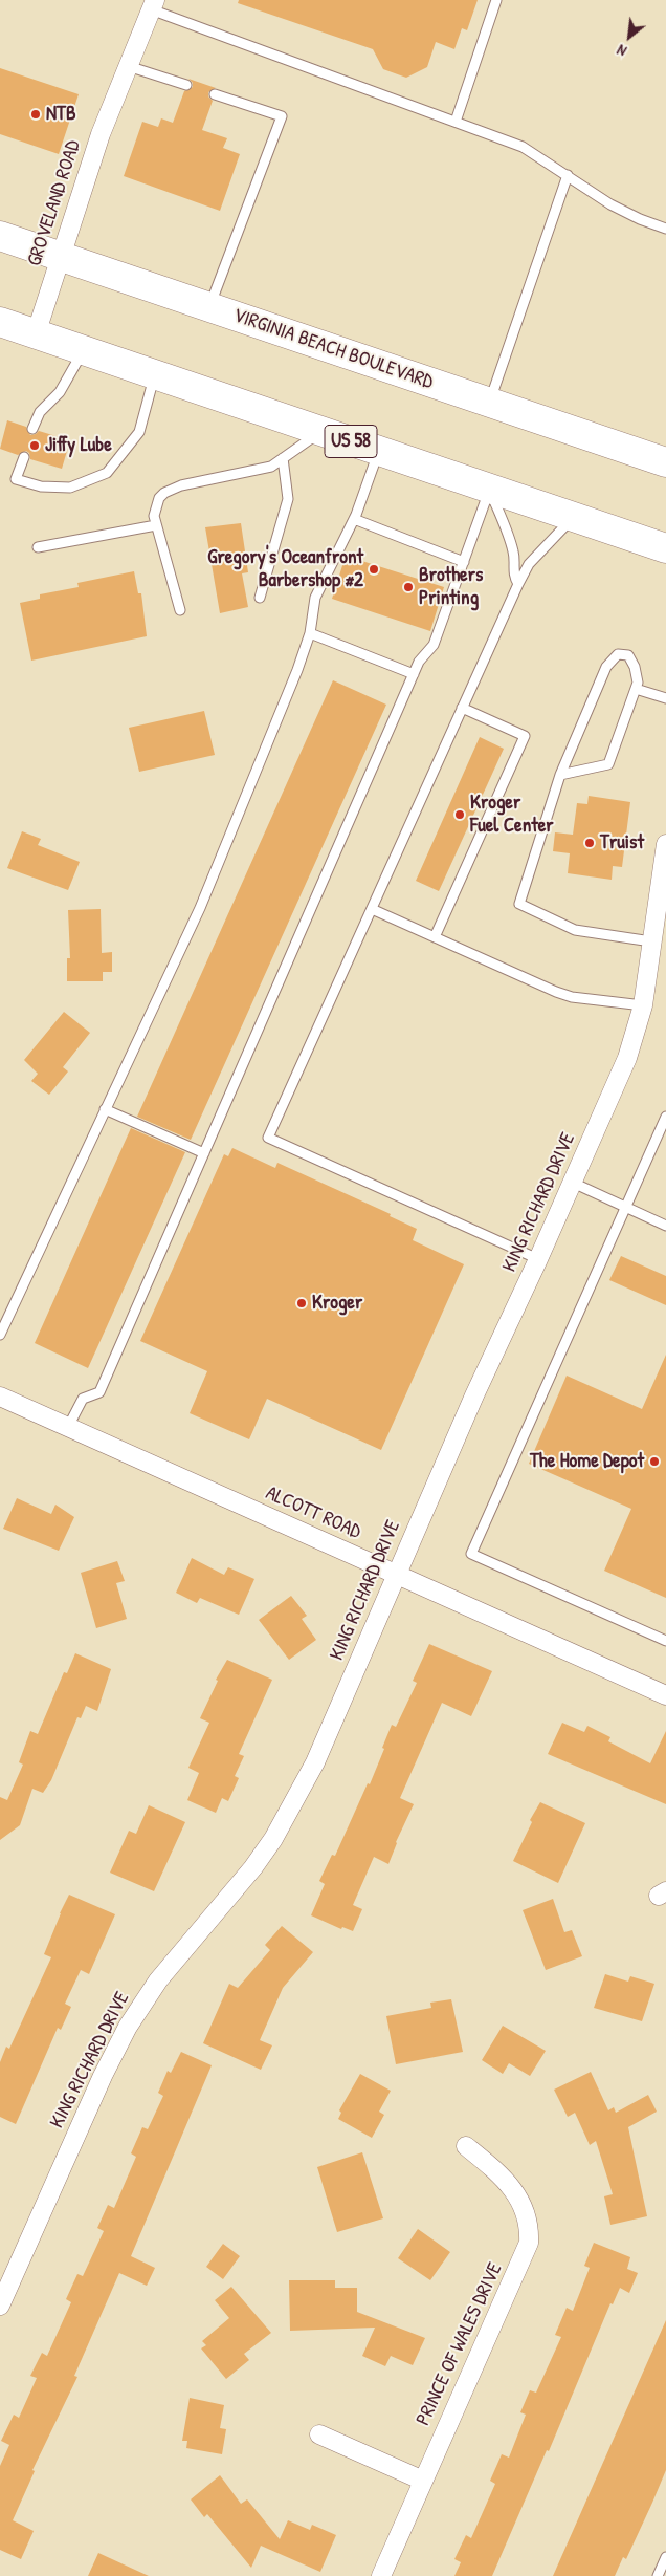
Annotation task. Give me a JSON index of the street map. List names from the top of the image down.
{
  "streets": {
    "main road": ["VIRGINIA BEACH BOULEVARD", "US 58"],
    "street": [
      "GROVELAND ROAD",
      "KING RICHARD DRIVE",
      "ALCOTT ROAD",
      "PRINCE OF WALES DRIVE"
    ]
  },
  "crossings": [
    ["GROVELAND ROAD", "VIRGINIA BEACH BOULEVARD"],
    ["GROVELAND ROAD", "US 58"],
    ["KING RICHARD DRIVE", "ALCOTT ROAD"]
  ],
  "places": [
    "NTB",
    "Jiffy Lube",
    "Gregory's Oceanfront Barbershop #2",
    "Brothers Printing",
    "Kroger Fuel Center",
    "Truist",
    "Kroger",
    "The Home Depot"
  ],
  "north": "bottom left"
}
